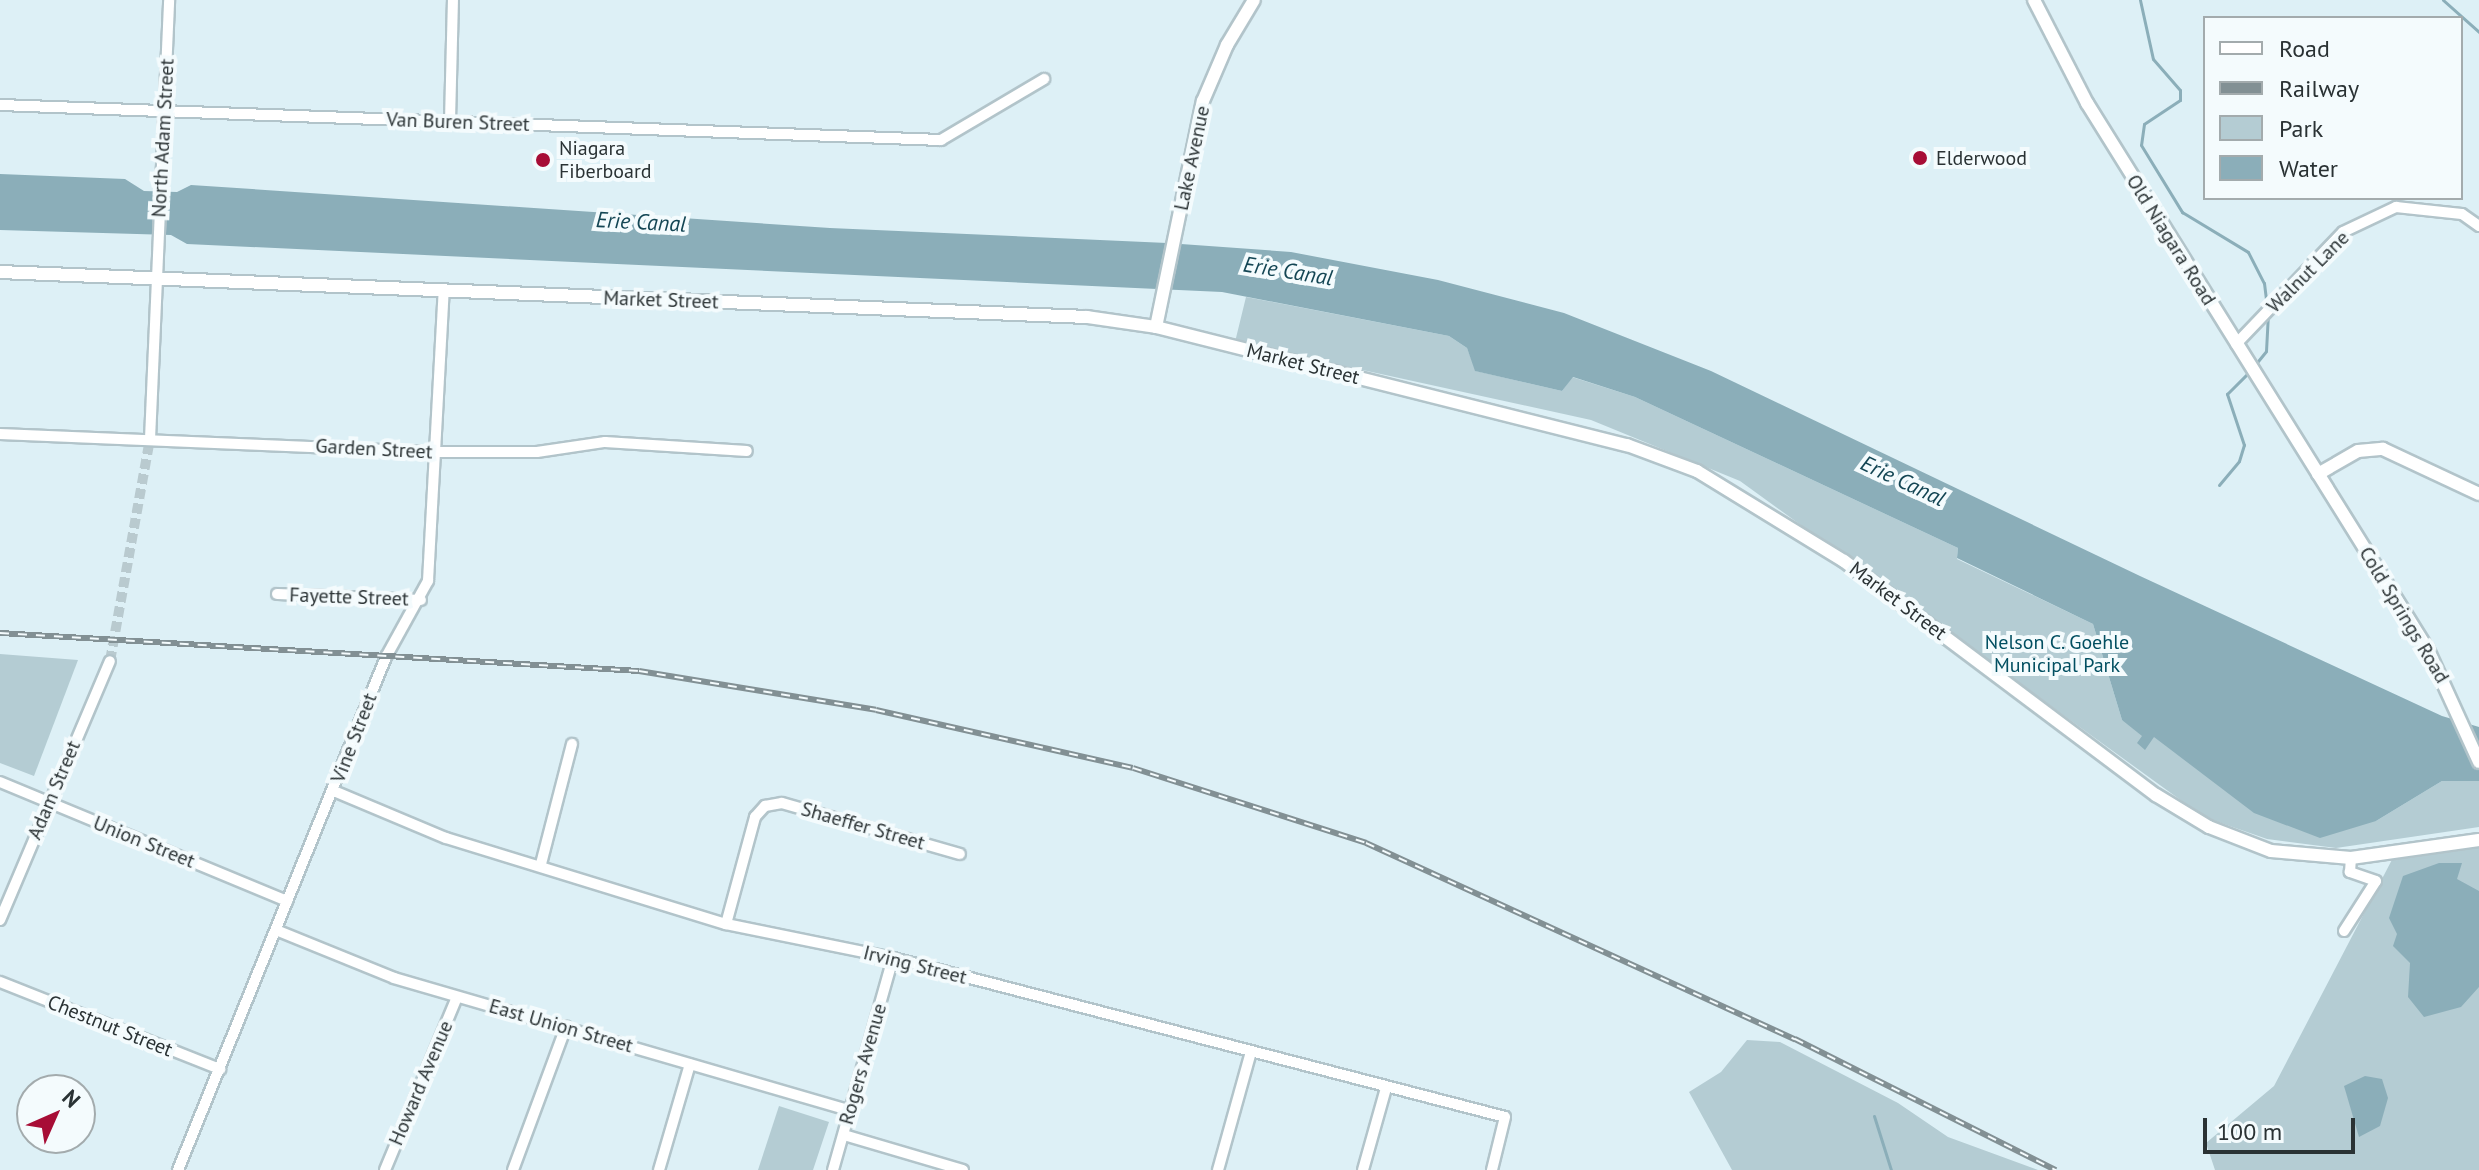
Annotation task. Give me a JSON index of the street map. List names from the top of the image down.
{
  "streets": {
    "street": [
      "Van Buren Street",
      "North Adam Street",
      "Lake Avenue",
      "Old Niagara Road",
      "Walnut Lane",
      "Market Street",
      "Garden Street",
      "Fayette Street",
      "Cold Springs Road",
      "Vine Street",
      "Adam Street",
      "Shaeffer Street",
      "Union Street",
      "Irving Street",
      "Chestnut Street",
      "East Union Street",
      "Rogers Avenue",
      "Howard Avenue"
    ]
  },
  "crossings": [
    ["Van Buren Street", "North Adam Street"],
    ["North Adam Street", "Market Street"],
    ["Lake Avenue", "Market Street"],
    ["Old Niagara Road", "Walnut Lane"],
    ["Old Niagara Road", "Cold Springs Road"],
    ["Market Street", "Vine Street"],
    ["Garden Street", "Vine Street"],
    ["Fayette Street", "Vine Street"],
    ["Vine Street", "Union Street"],
    ["Vine Street", "Irving Street"],
    ["Vine Street", "Chestnut Street"],
    ["Vine Street", "East Union Street"],
    ["Adam Street", "Union Street"],
    ["Shaeffer Street", "Irving Street"],
    ["Irving Street", "Rogers Avenue"],
    ["East Union Street", "Rogers Avenue"],
    ["East Union Street", "Howard Avenue"]
  ],
  "water": ["Erie Canal"],
  "parks": ["Nelson C. Goehle Municipal Park"],
  "places": ["Elderwood", "Niagara Fiberboard"],
  "legend": [
    "Road",
    "Railway",
    "Park",
    "Water"
  ],
  "scale_bar": "100 m",
  "north": "top right"
}
